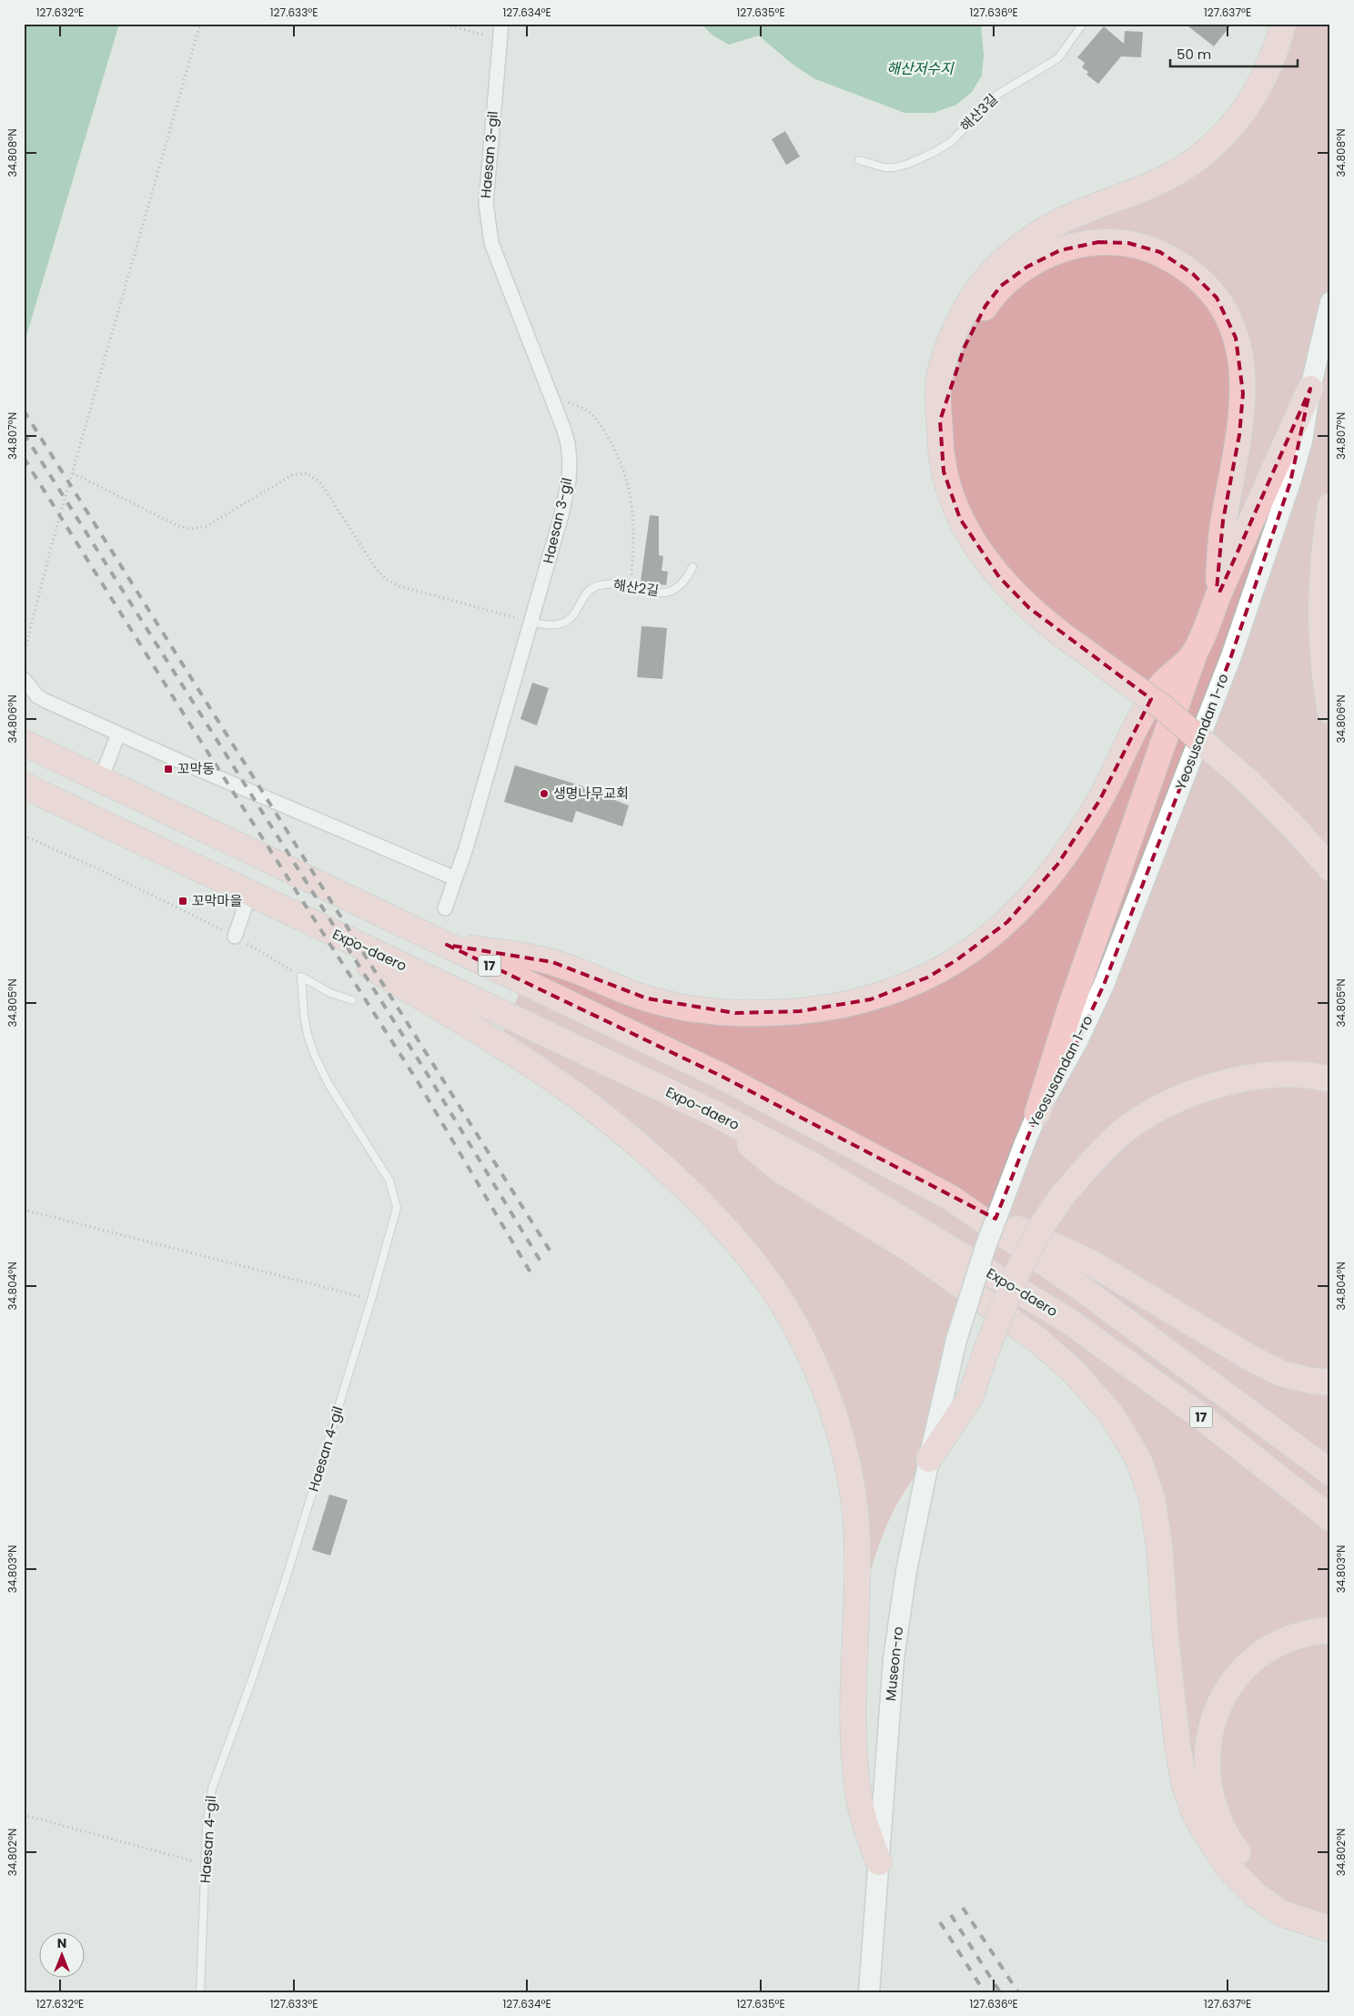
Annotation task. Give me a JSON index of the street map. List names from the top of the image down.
{
  "streets": {
    "highway": ["Expo-daero", "17"],
    "street": ["Haesan 3-gil", "Yeosusandan 1-ro", "Museon-ro"],
    "lane": ["해산3길", "해산2길", "Haesan 4-gil"]
  },
  "crossings": [
    ["Haesan 3-gil", "해산2길"],
    ["Yeosusandan 1-ro", "Museon-ro"]
  ],
  "water": ["해산저수지"],
  "places": {
    "transit": ["꼬막동", "꼬막마을"],
    "other": ["생명나무교회"]
  },
  "scale_bar": "50 m",
  "north": "top",
  "coordinates": [
    "127.632°E",
    "127.633°E",
    "127.634°E",
    "127.635°E",
    "127.636°E",
    "127.637°E",
    "34.808°N",
    "34.807°N",
    "34.806°N",
    "34.805°N",
    "34.804°N",
    "34.803°N",
    "34.802°N"
  ]
}
